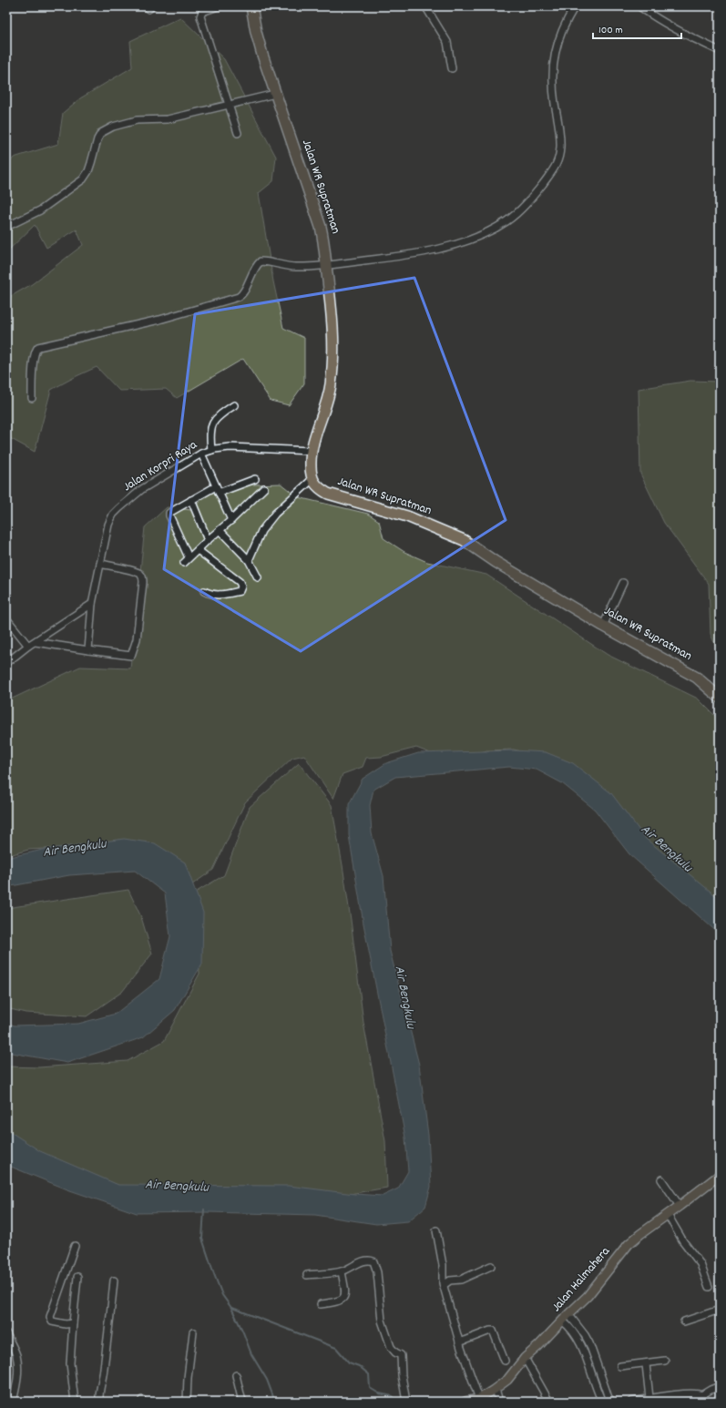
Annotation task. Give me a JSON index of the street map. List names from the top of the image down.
{
  "streets": {
    "highway": ["Jalan WR Supratman"],
    "main road": ["Jalan Halmahera"],
    "street": ["Jalan Korpri Raya"]
  },
  "crossings": [
    ["Jalan WR Supratman", "Jalan Korpri Raya"]
  ],
  "water": ["Air Bengkulu"],
  "scale_bar": "100 m"
}
